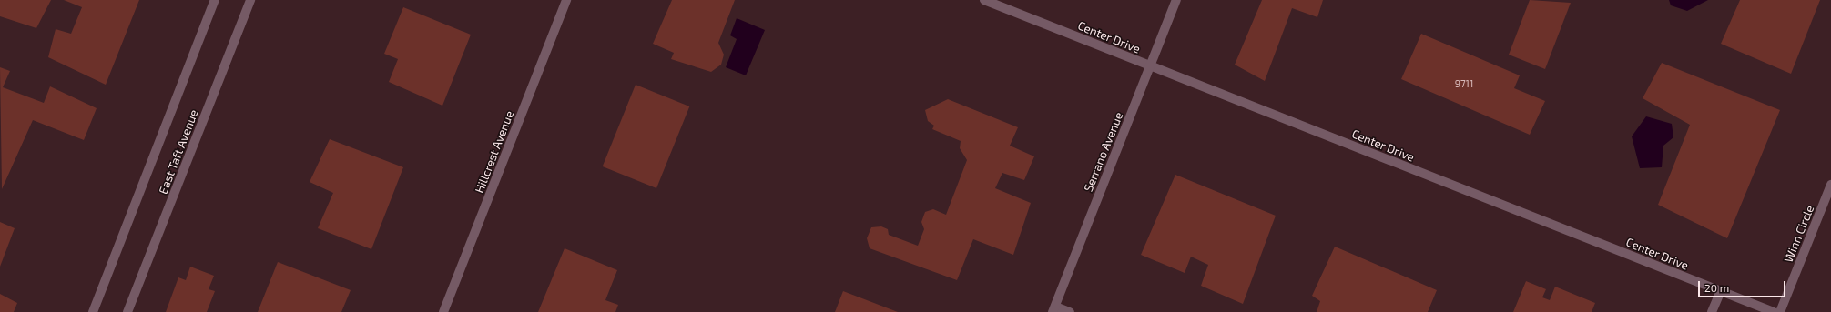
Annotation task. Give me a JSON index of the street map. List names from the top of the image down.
{
  "streets": {
    "street": [
      "Center Drive",
      "East Taft Avenue",
      "Hillcrest Avenue",
      "Serrano Avenue",
      "Winn Circle"
    ]
  },
  "crossings": [
    ["Center Drive", "Serrano Avenue"]
  ],
  "house_numbers": ["9711"],
  "scale_bar": "20 m"
}
